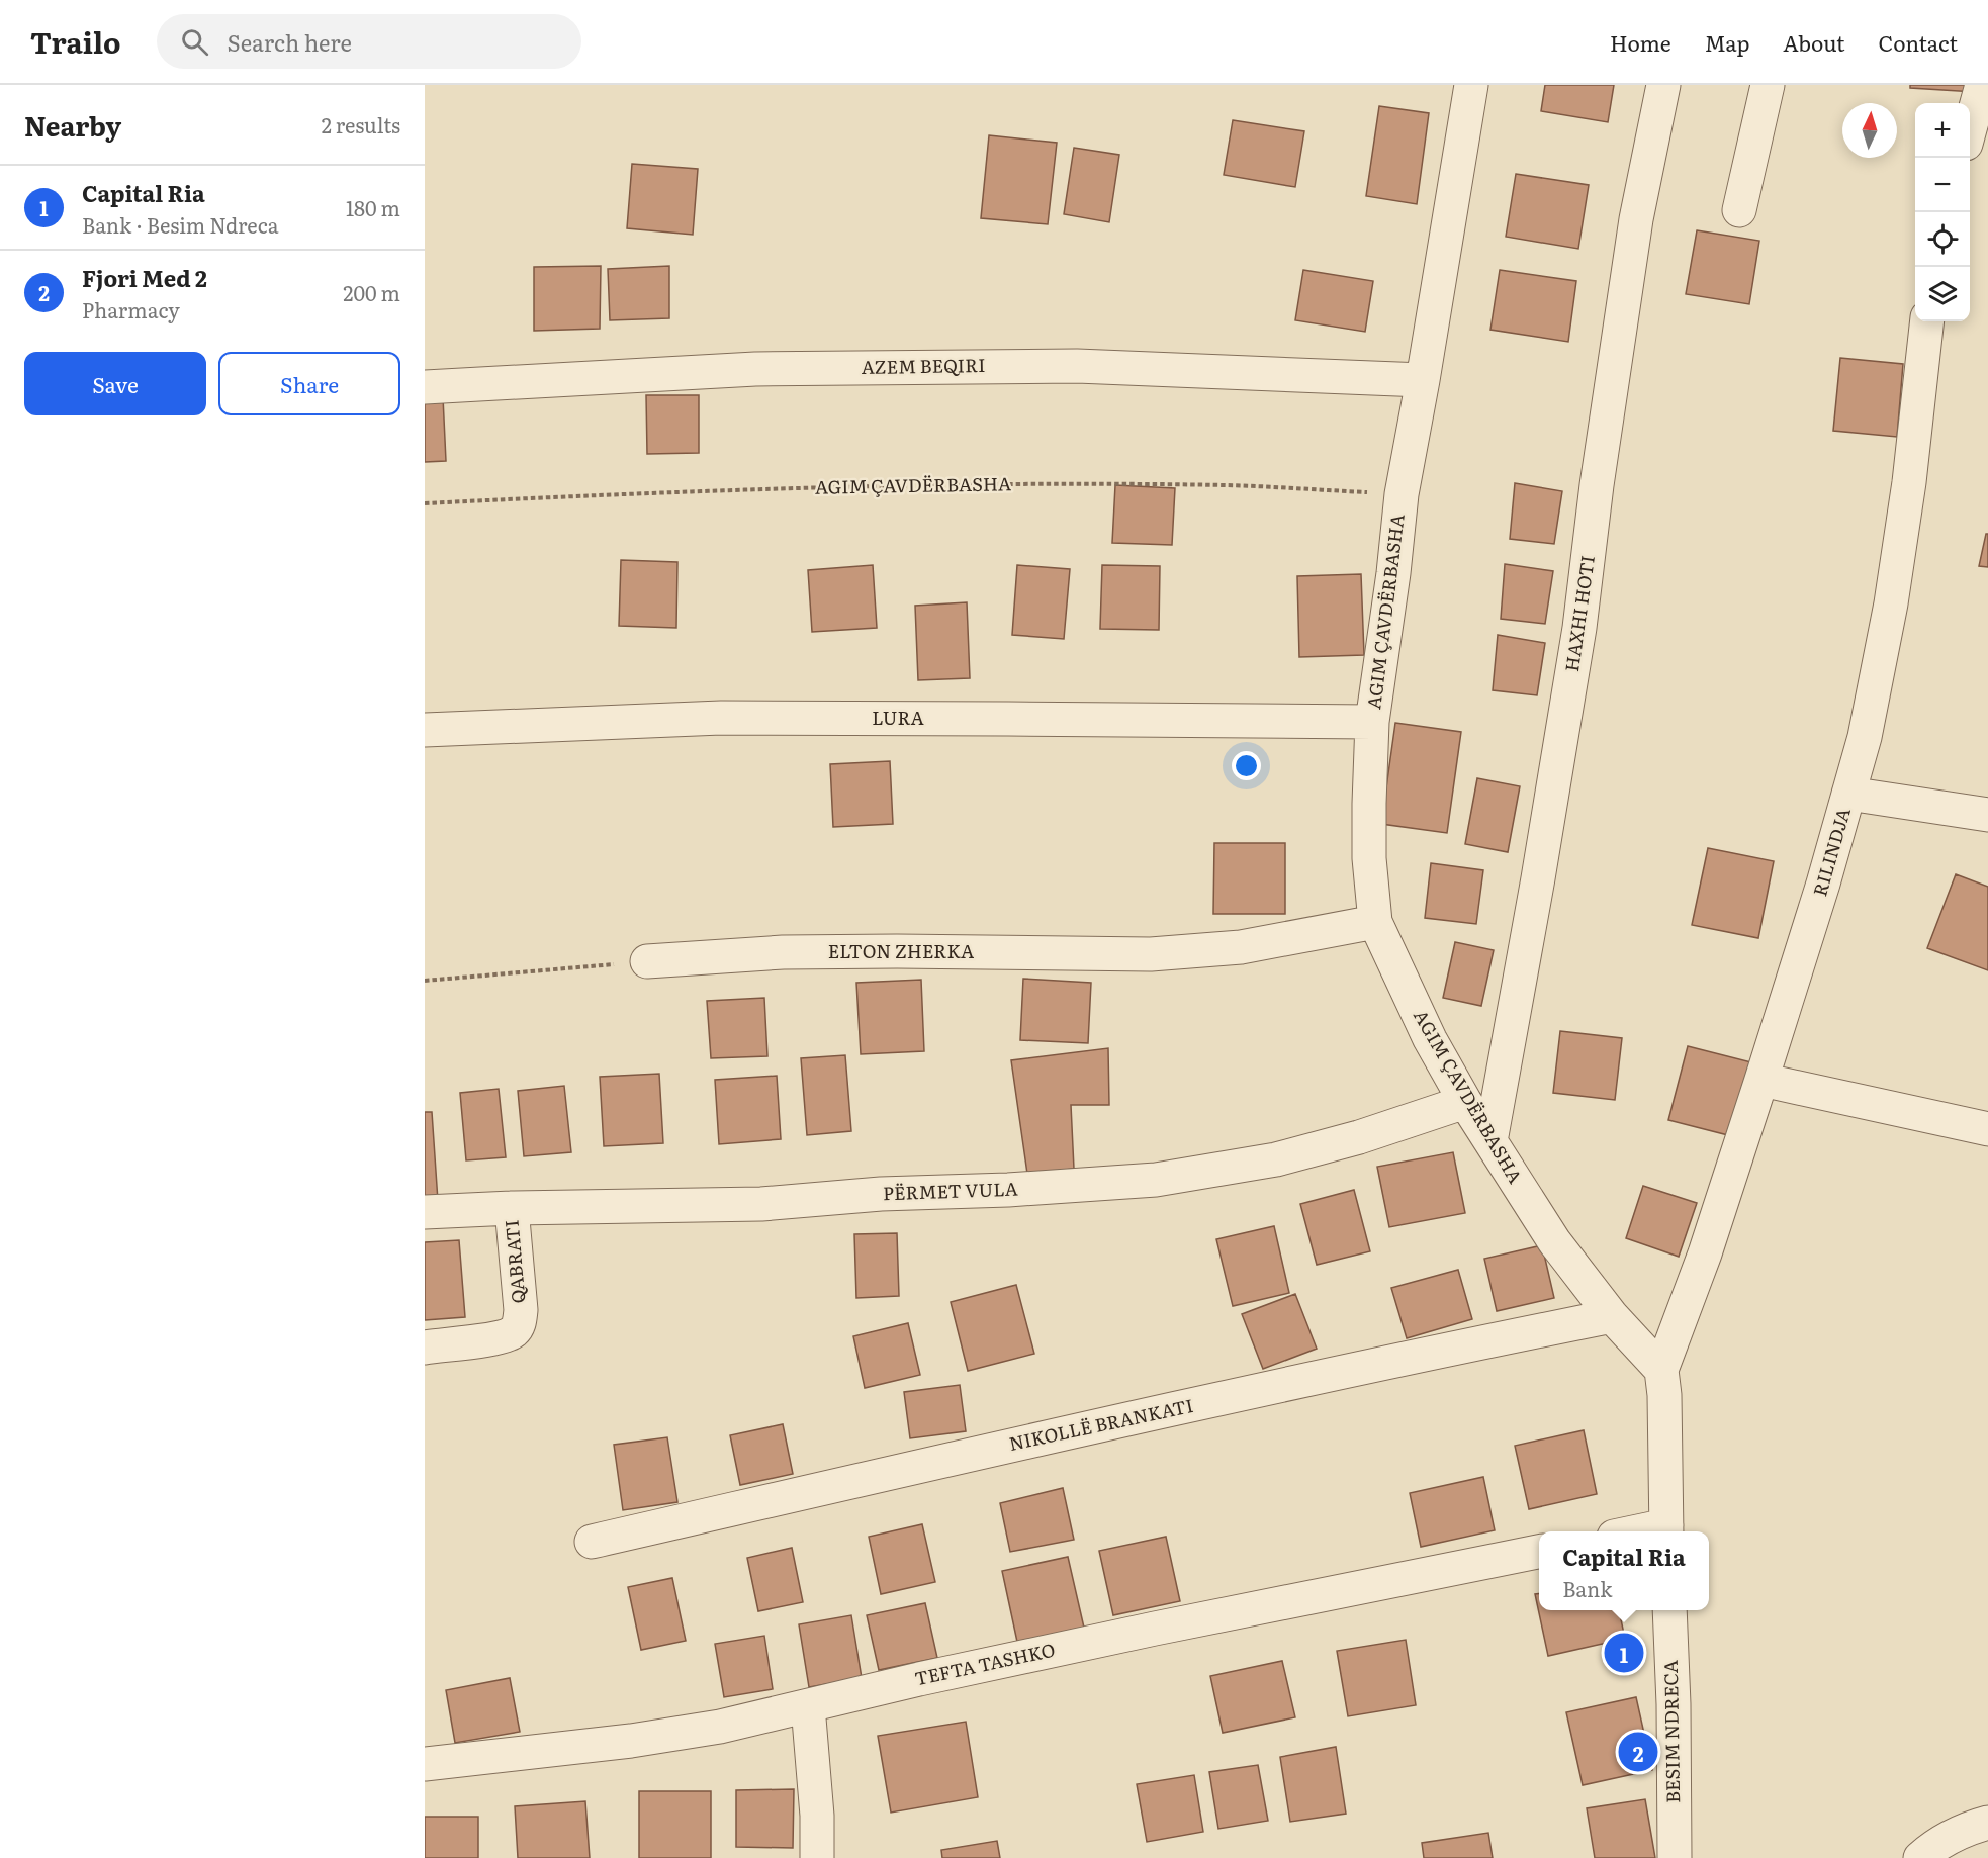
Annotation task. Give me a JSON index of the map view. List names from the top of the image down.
{
  "streets": {
    "street": [
      "AZEM BEQIRI",
      "AGIM ÇAVDËRBASHA",
      "HAXHI HOTI",
      "LURA",
      "RILINDJA",
      "ELTON ZHERKA",
      "PËRMET VULA",
      "QABRATI",
      "NIKOLLË BRANKATI",
      "TEFTA TASHKO",
      "BESIM NDRECA"
    ]
  },
  "crossings": [
    ["AZEM BEQIRI", "AGIM ÇAVDËRBASHA"],
    ["AGIM ÇAVDËRBASHA", "HAXHI HOTI"],
    ["AGIM ÇAVDËRBASHA", "LURA"],
    ["AGIM ÇAVDËRBASHA", "RILINDJA"],
    ["AGIM ÇAVDËRBASHA", "ELTON ZHERKA"],
    ["AGIM ÇAVDËRBASHA", "PËRMET VULA"],
    ["AGIM ÇAVDËRBASHA", "NIKOLLË BRANKATI"],
    ["PËRMET VULA", "QABRATI"]
  ],
  "north": "top",
  "page": {
    "header": "Trailo",
    "search": "Search here",
    "nav": [
      "Home",
      "Map",
      "About",
      "Contact"
    ],
    "heading": ["Nearby", "2 results"],
    "map_buttons": ["+", "−"],
    "list": [
      {
        "mark": "1",
        "name": "Capital Ria",
        "note": "Bank · Besim Ndreca",
        "value": "180 m"
      },
      {
        "mark": "2",
        "name": "Fjori Med 2",
        "note": "Pharmacy",
        "value": "200 m"
      }
    ],
    "buttons": ["Save", "Share"],
    "popup": ["Capital Ria", "Bank"],
    "pins": ["1", "2"]
  }
}
